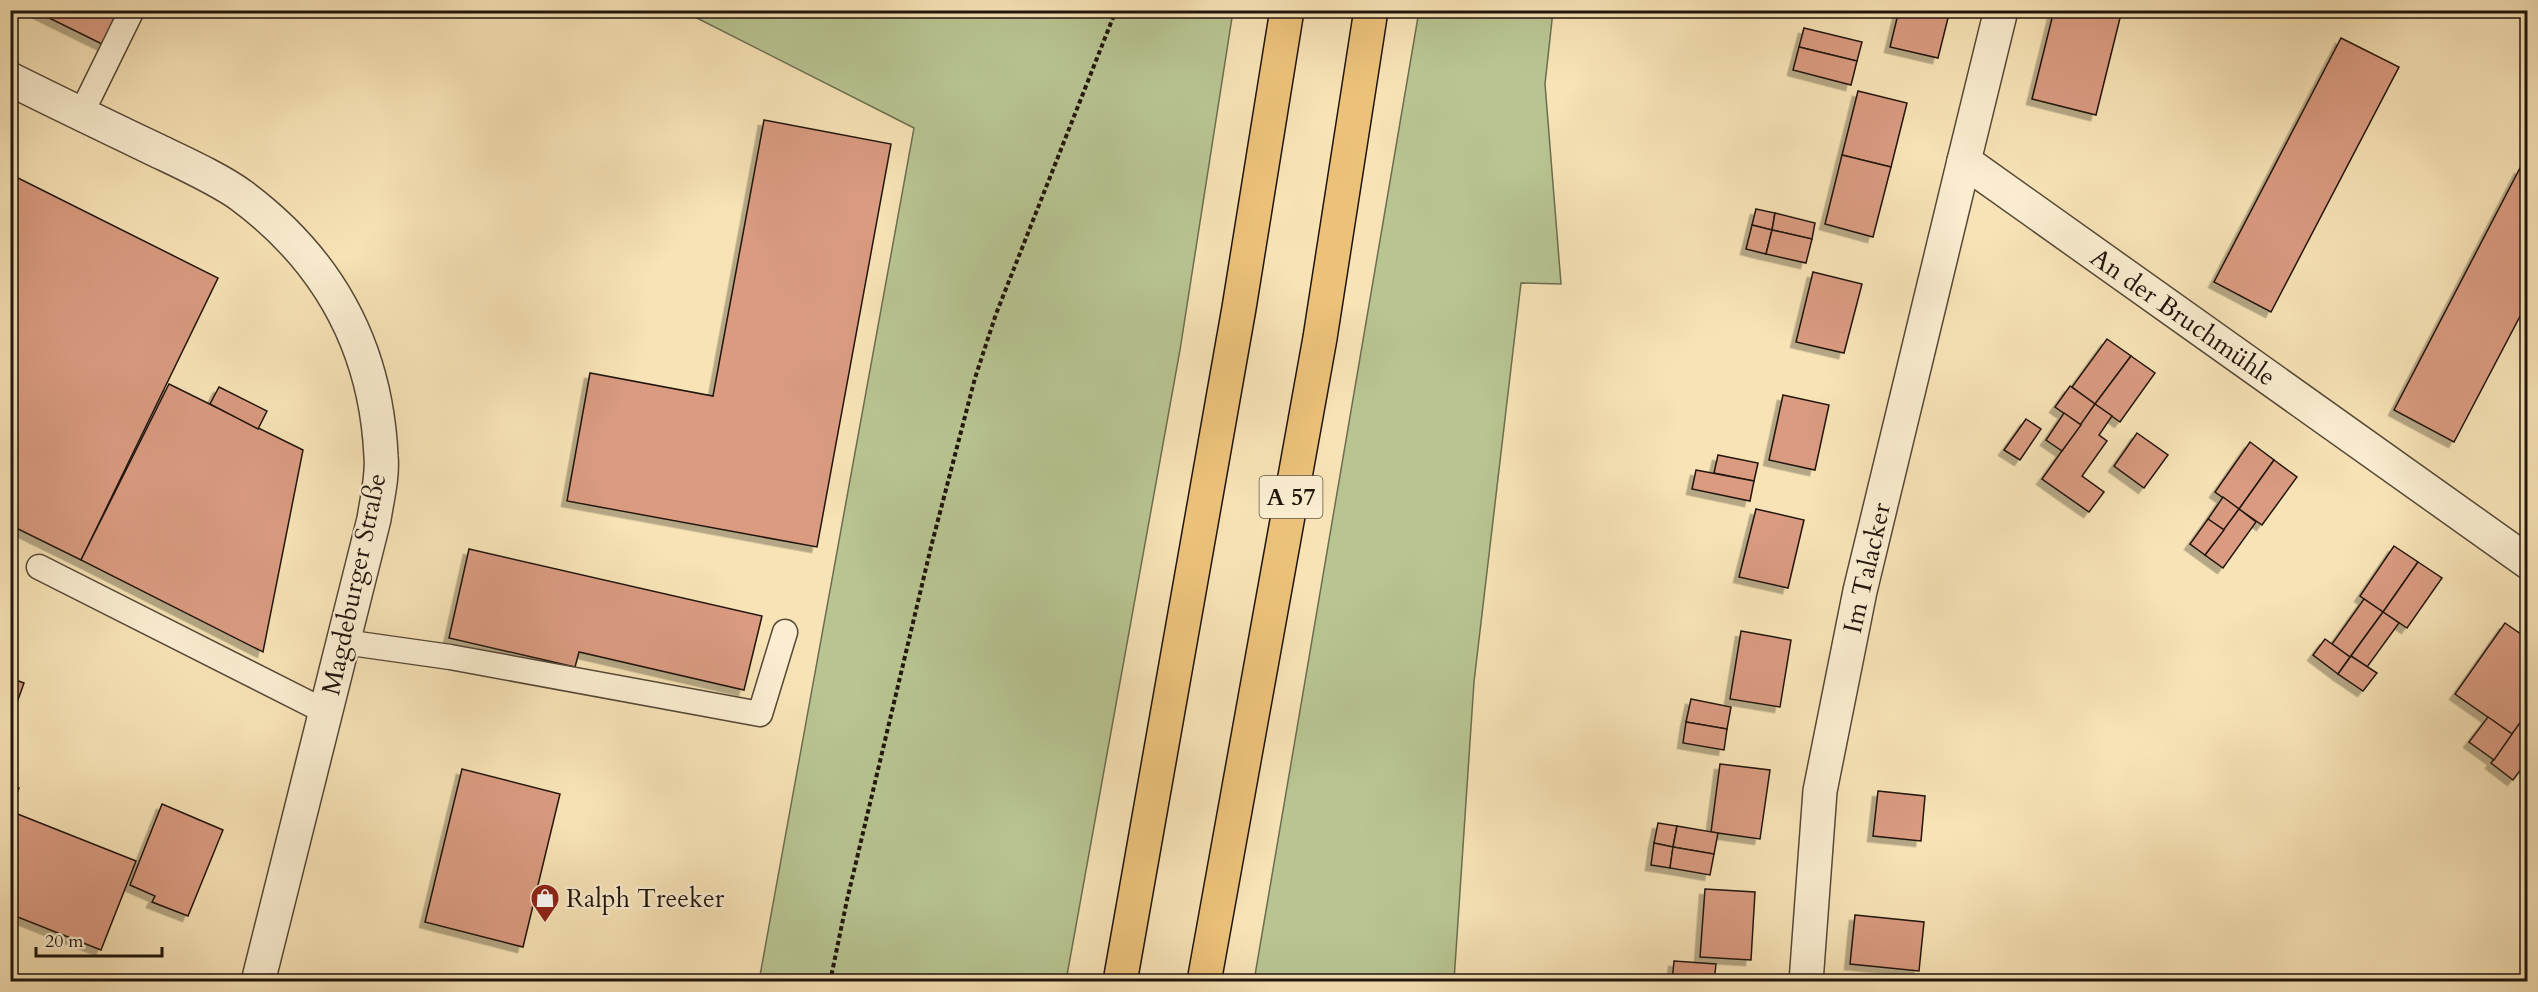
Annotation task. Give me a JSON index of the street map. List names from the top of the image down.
{
  "streets": {
    "highway": ["A 57"],
    "street": ["An der Bruchmühle", "Im Talacker", "Magdeburger Straße"]
  },
  "crossings": [
    ["An der Bruchmühle", "Im Talacker"]
  ],
  "places": {
    "shop": ["Ralph Treeker"]
  },
  "scale_bar": "20 m"
}
